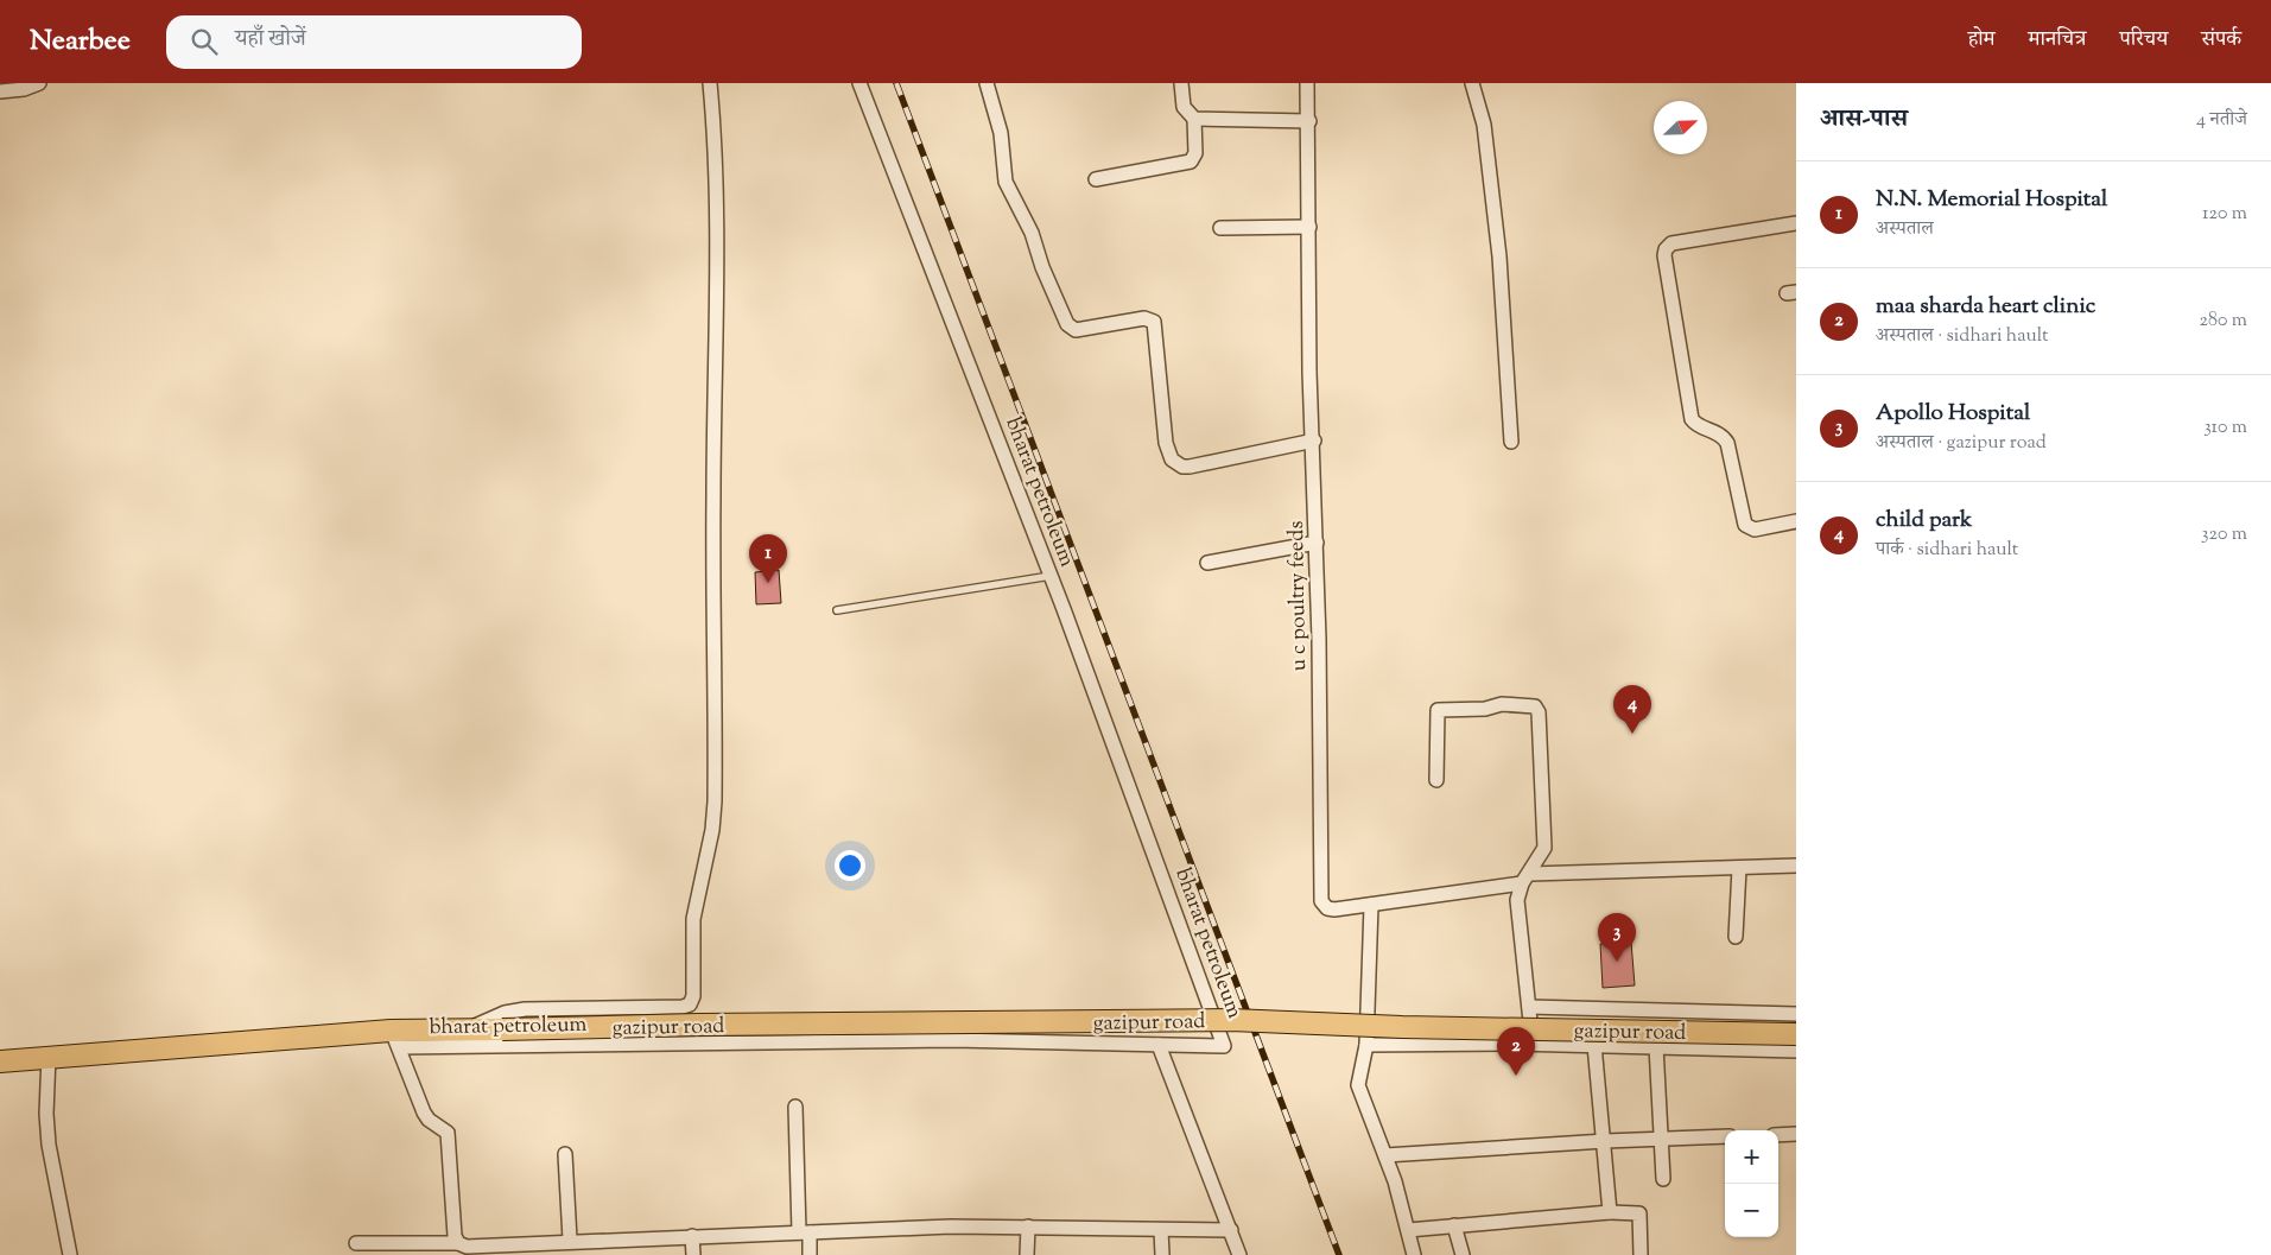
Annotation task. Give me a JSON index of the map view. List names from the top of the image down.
{
  "streets": {
    "main road": ["gazipur road"],
    "street": ["bharat petroleum", "u c poultry feeds"]
  },
  "crossings": [
    ["bharat petroleum", "gazipur road"]
  ],
  "north": "top right",
  "page": {
    "header": "Nearbee",
    "search": "यहाँ खोजें",
    "nav": [
      "होम",
      "मानचित्र",
      "परिचय",
      "संपर्क"
    ],
    "heading": ["आस-पास", "4 नतीजे"],
    "list": [
      {
        "mark": "1",
        "name": "N.N. Memorial Hospital",
        "note": "अस्पताल",
        "value": "120 m"
      },
      {
        "mark": "2",
        "name": "maa sharda heart clinic",
        "note": "अस्पताल · sidhari hault",
        "value": "280 m"
      },
      {
        "mark": "3",
        "name": "Apollo Hospital",
        "note": "अस्पताल · gazipur road",
        "value": "310 m"
      },
      {
        "mark": "4",
        "name": "child park",
        "note": "पार्क · sidhari hault",
        "value": "320 m"
      }
    ],
    "pins": [
      "1",
      "4",
      "3",
      "2"
    ],
    "map_buttons": ["+", "−"]
  }
}
